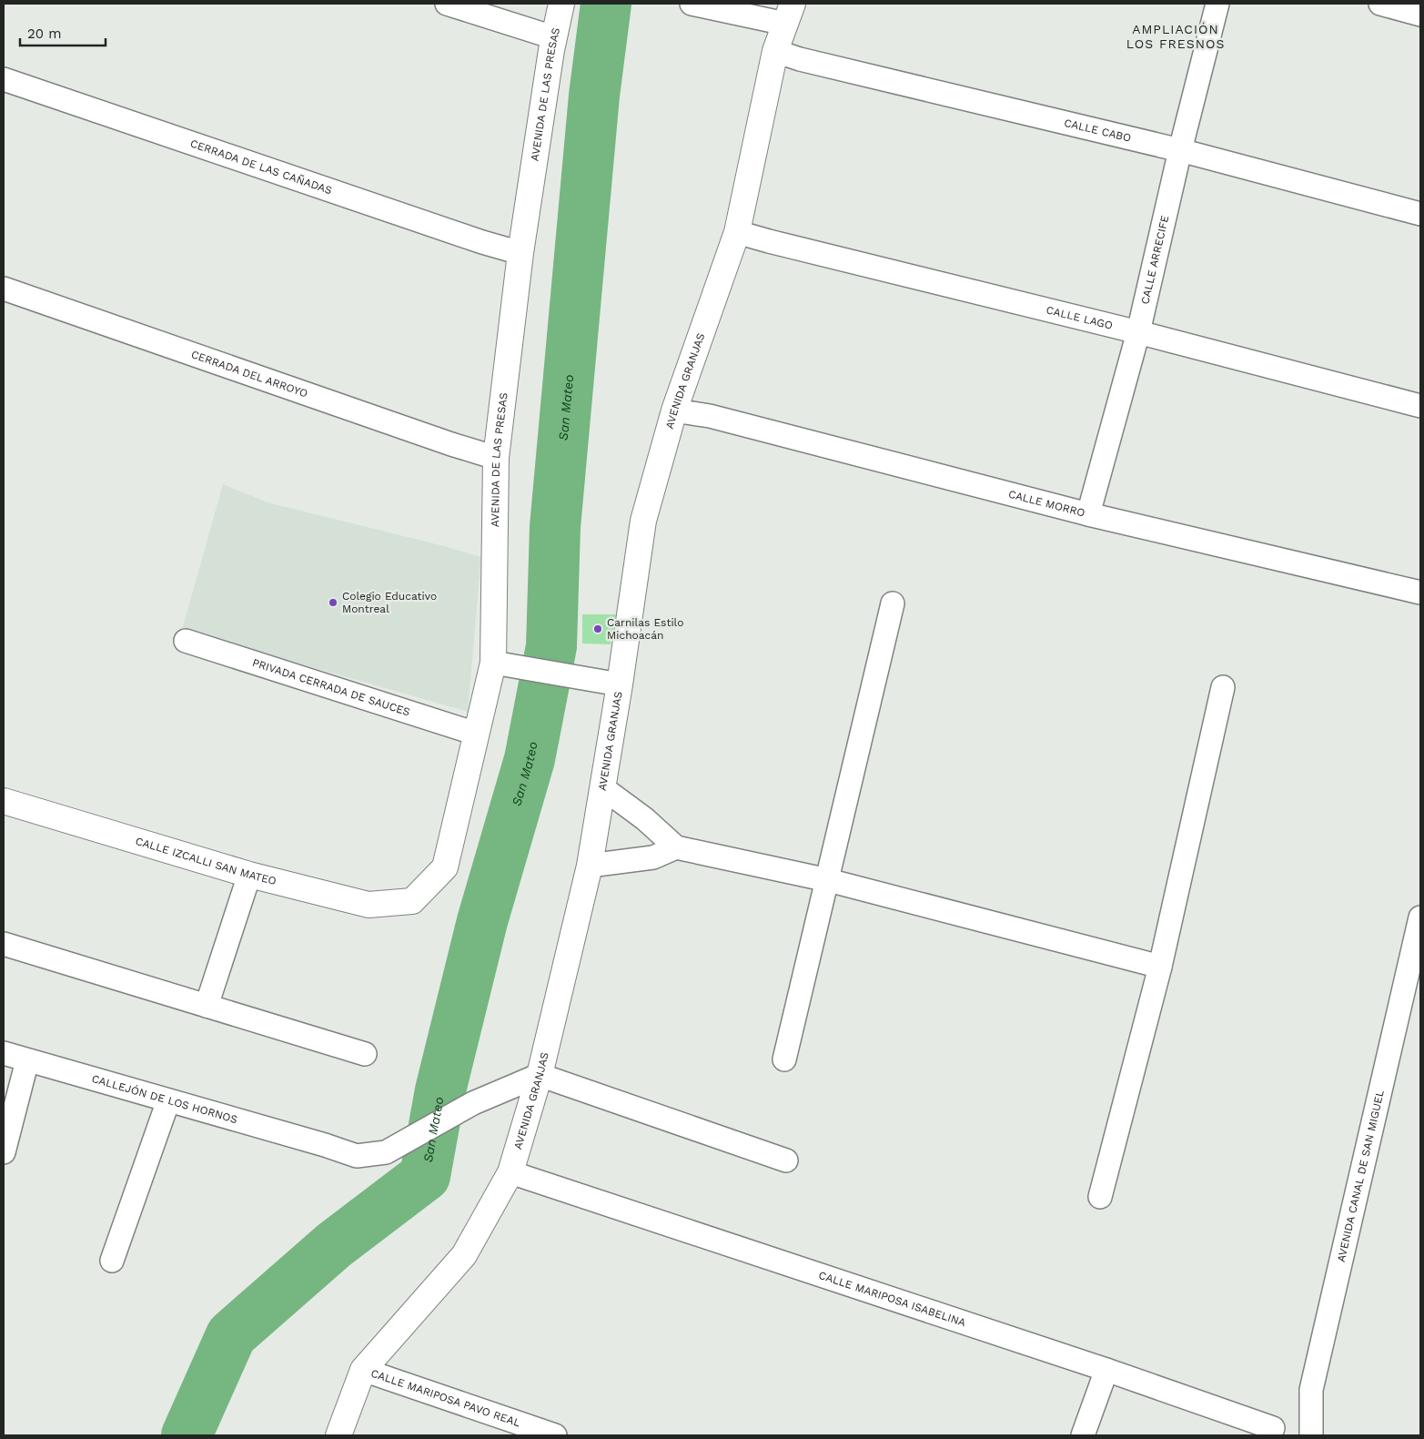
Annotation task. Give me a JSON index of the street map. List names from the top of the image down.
{
  "streets": {
    "street": [
      "AVENIDA DE LAS PRESAS",
      "CALLE CABO",
      "CERRADA DE LAS CAÑADAS",
      "CALLE ARRECIFE",
      "CALLE LAGO",
      "CERRADA DEL ARROYO",
      "AVENIDA GRANJAS",
      "CALLE MORRO",
      "PRIVADA CERRADA DE SAUCES",
      "CALLE IZCALLI SAN MATEO",
      "CALLEJÓN DE LOS HORNOS",
      "AVENIDA CANAL DE SAN MIGUEL",
      "CALLE MARIPOSA ISABELINA",
      "CALLE MARIPOSA PAVO REAL"
    ]
  },
  "crossings": [
    ["AVENIDA DE LAS PRESAS", "CERRADA DE LAS CAÑADAS"],
    ["AVENIDA DE LAS PRESAS", "CERRADA DEL ARROYO"],
    ["AVENIDA DE LAS PRESAS", "PRIVADA CERRADA DE SAUCES"],
    ["AVENIDA DE LAS PRESAS", "CALLE IZCALLI SAN MATEO"],
    ["CALLE CABO", "CALLE ARRECIFE"],
    ["CALLE CABO", "AVENIDA GRANJAS"],
    ["CALLE ARRECIFE", "CALLE LAGO"],
    ["CALLE ARRECIFE", "CALLE MORRO"],
    ["CALLE LAGO", "AVENIDA GRANJAS"],
    ["AVENIDA GRANJAS", "CALLE MORRO"],
    ["AVENIDA GRANJAS", "CALLEJÓN DE LOS HORNOS"],
    ["AVENIDA GRANJAS", "CALLE MARIPOSA ISABELINA"],
    ["AVENIDA GRANJAS", "CALLE MARIPOSA PAVO REAL"]
  ],
  "districts": ["AMPLIACIÓN LOS FRESNOS"],
  "water": ["San Mateo"],
  "places": ["Colegio Educativo Montreal", "Carnilas Estilo Michoacán"],
  "scale_bar": "20 m"
}
